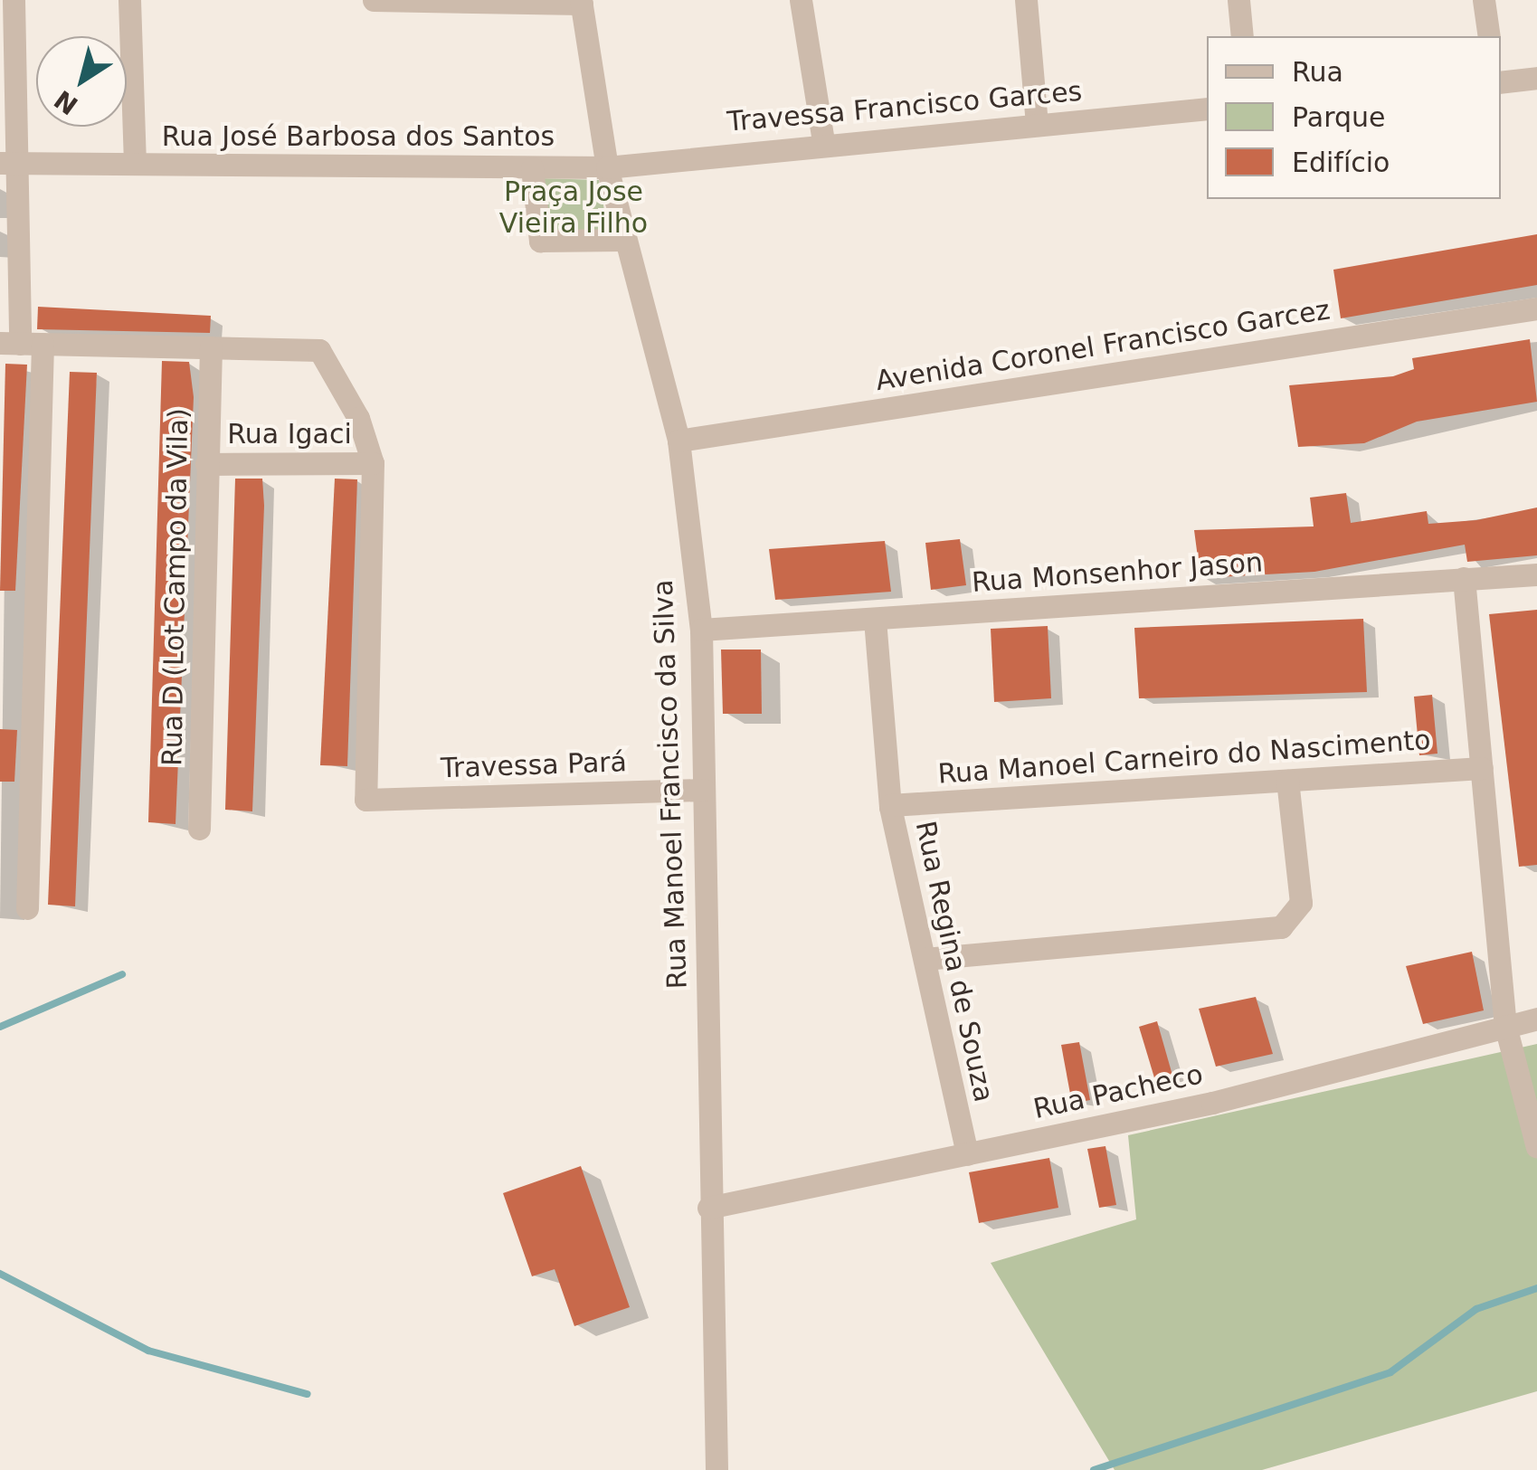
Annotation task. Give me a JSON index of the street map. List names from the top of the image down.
{
  "streets": {
    "street": [
      "Travessa Francisco Garces",
      "Rua José Barbosa dos Santos",
      "Avenida Coronel Francisco Garcez",
      "Rua Igaci",
      "Rua Monsenhor Jason",
      "Rua D (Lot Campo da Vila)",
      "Rua Manoel Carneiro do Nascimento",
      "Travessa Pará",
      "Rua Manoel Francisco da Silva",
      "Rua Regina de Souza",
      "Rua Pacheco"
    ]
  },
  "crossings": [
    ["Travessa Francisco Garces", "Rua José Barbosa dos Santos"],
    ["Travessa Francisco Garces", "Rua Manoel Francisco da Silva"],
    ["Rua José Barbosa dos Santos", "Rua Manoel Francisco da Silva"],
    ["Avenida Coronel Francisco Garcez", "Rua Manoel Francisco da Silva"],
    ["Rua Igaci", "Rua D (Lot Campo da Vila)"],
    ["Rua Igaci", "Travessa Pará"],
    ["Rua Monsenhor Jason", "Rua Manoel Francisco da Silva"],
    ["Rua Monsenhor Jason", "Rua Regina de Souza"],
    ["Rua Manoel Carneiro do Nascimento", "Rua Regina de Souza"],
    ["Travessa Pará", "Rua Manoel Francisco da Silva"],
    ["Rua Manoel Francisco da Silva", "Rua Pacheco"],
    ["Rua Regina de Souza", "Rua Pacheco"]
  ],
  "parks": ["Praça Jose Vieira Filho"],
  "legend": ["Rua", "Parque", "Edifício"],
  "north": "bottom left"
}
